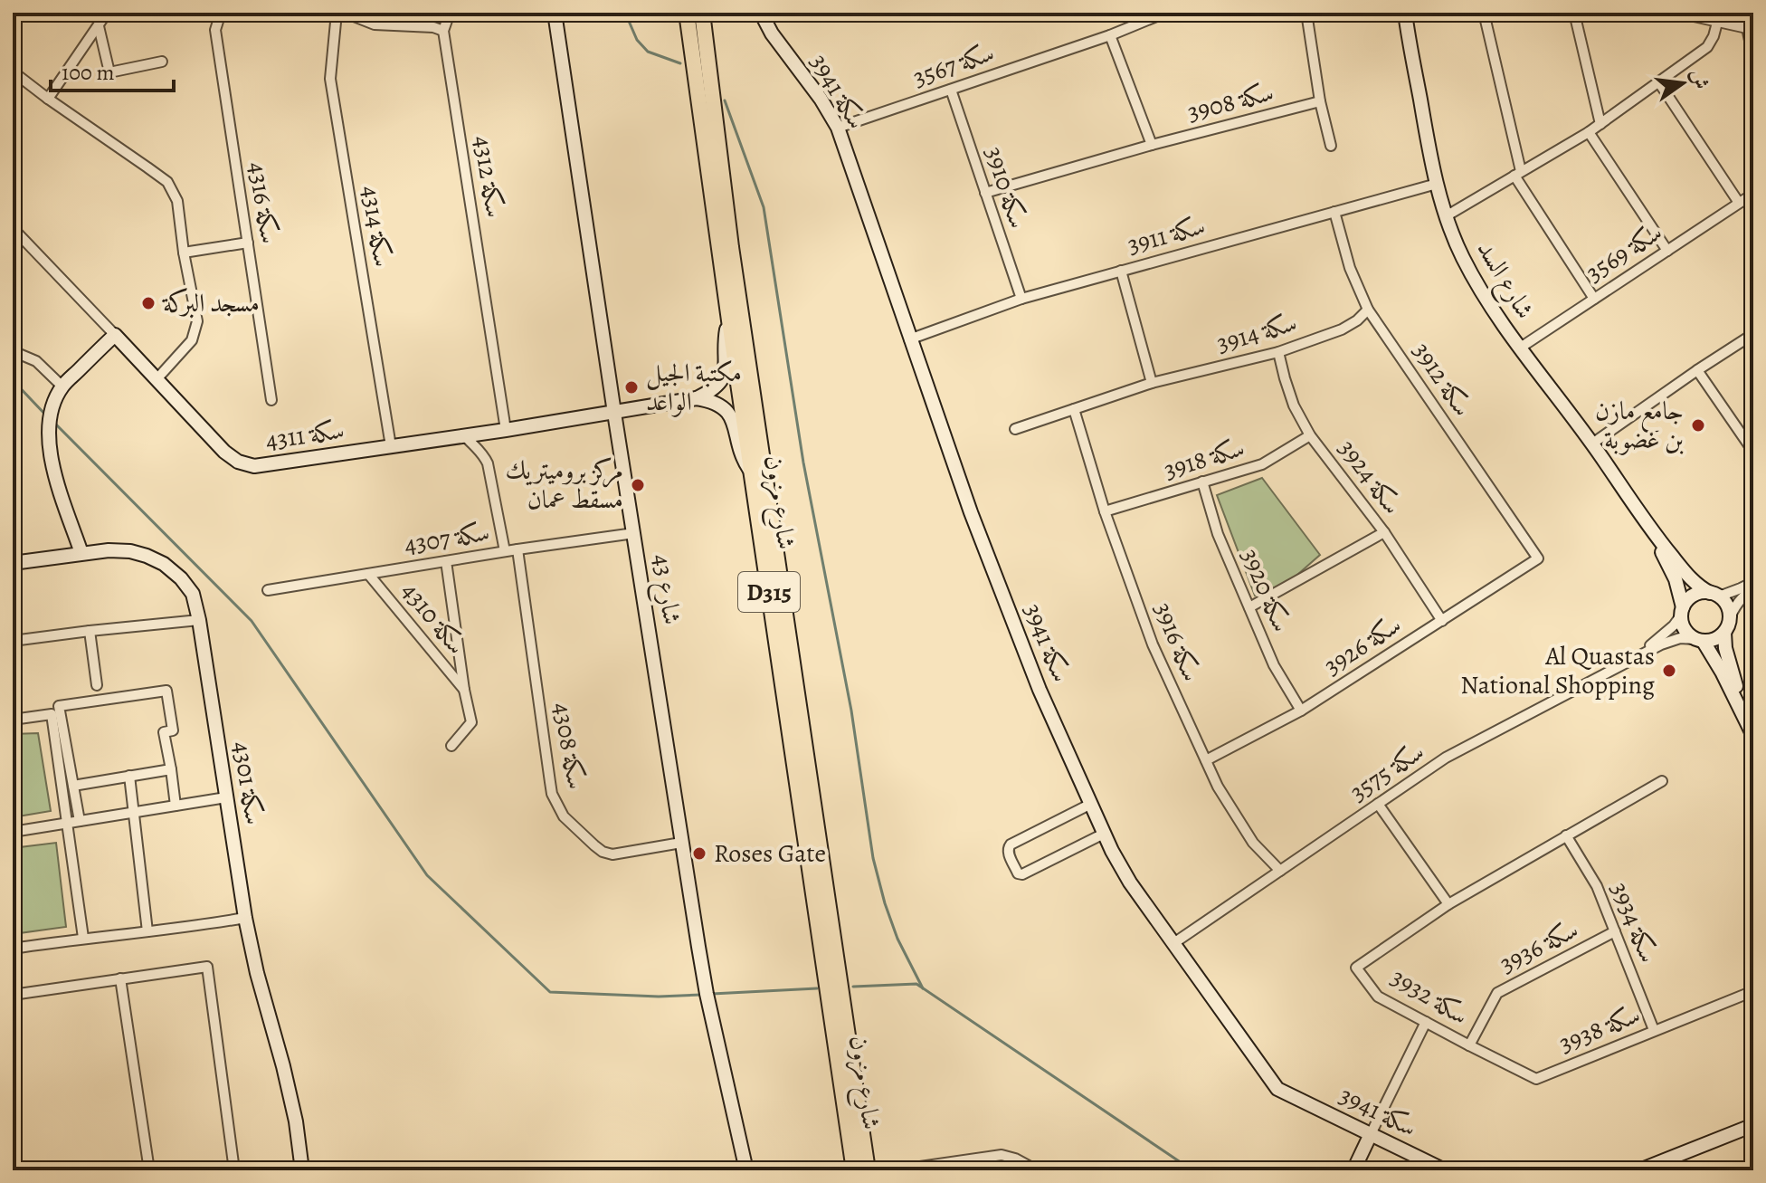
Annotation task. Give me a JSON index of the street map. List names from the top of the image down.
{
  "streets": {
    "main road": ["شارع مزون", "D315"],
    "street": [
      "سكة 3567",
      "سكة 3941",
      "سكة 3908",
      "سكة 4312",
      "سكة 3910",
      "سكة 4316",
      "سكة 4314",
      "سكة 3911",
      "سكة 3569",
      "شارع السد",
      "سكة 3914",
      "سكة 3912",
      "سكة 4311",
      "سكة 3918",
      "سكة 3924",
      "سكة 4307",
      "شارع 43",
      "سكة 3920",
      "سكة 4310",
      "سكة 3916",
      "سكة 3926",
      "سكة 4308",
      "سكة 3575",
      "سكة 4301",
      "سكة 3934",
      "سكة 3936",
      "سكة 3932",
      "سكة 3938"
    ]
  },
  "crossings": [
    ["سكة 3567", "سكة 3941"],
    ["سكة 3567", "سكة 3910"],
    ["سكة 3941", "سكة 3911"],
    ["سكة 3941", "سكة 3575"],
    ["سكة 3908", "سكة 3910"],
    ["سكة 4312", "سكة 4311"],
    ["سكة 3910", "سكة 3911"],
    ["سكة 4314", "سكة 4311"],
    ["سكة 3911", "شارع السد"],
    ["سكة 3911", "سكة 3912"],
    ["سكة 3569", "شارع السد"],
    ["شارع السد", "سكة 3575"],
    ["سكة 3914", "سكة 3912"],
    ["سكة 3914", "سكة 3924"],
    ["سكة 3914", "سكة 3916"],
    ["سكة 3912", "سكة 3926"],
    ["سكة 4311", "شارع 43"],
    ["سكة 3918", "سكة 3924"],
    ["سكة 3918", "سكة 3920"],
    ["سكة 3918", "سكة 3916"],
    ["سكة 3924", "سكة 3926"],
    ["سكة 4307", "شارع 43"],
    ["سكة 4307", "سكة 4310"],
    ["سكة 4307", "سكة 4308"],
    ["شارع 43", "سكة 4308"],
    ["سكة 3920", "سكة 3926"],
    ["سكة 3916", "سكة 3926"],
    ["سكة 3916", "سكة 3575"],
    ["سكة 3934", "سكة 3936"],
    ["سكة 3934", "سكة 3932"],
    ["سكة 3934", "سكة 3938"],
    ["سكة 3936", "سكة 3932"],
    ["سكة 3936", "سكة 3938"],
    ["سكة 3932", "سكة 3938"]
  ],
  "places": [
    "مسجد البركة",
    "مكتبة الجيل الواعد",
    "جامع مازن بن غضوبة",
    "مركز بروميتريك مسقط عمان",
    "Al Quastas National Shopping",
    "Roses Gate"
  ],
  "scale_bar": "100 m",
  "north": "right"
}
